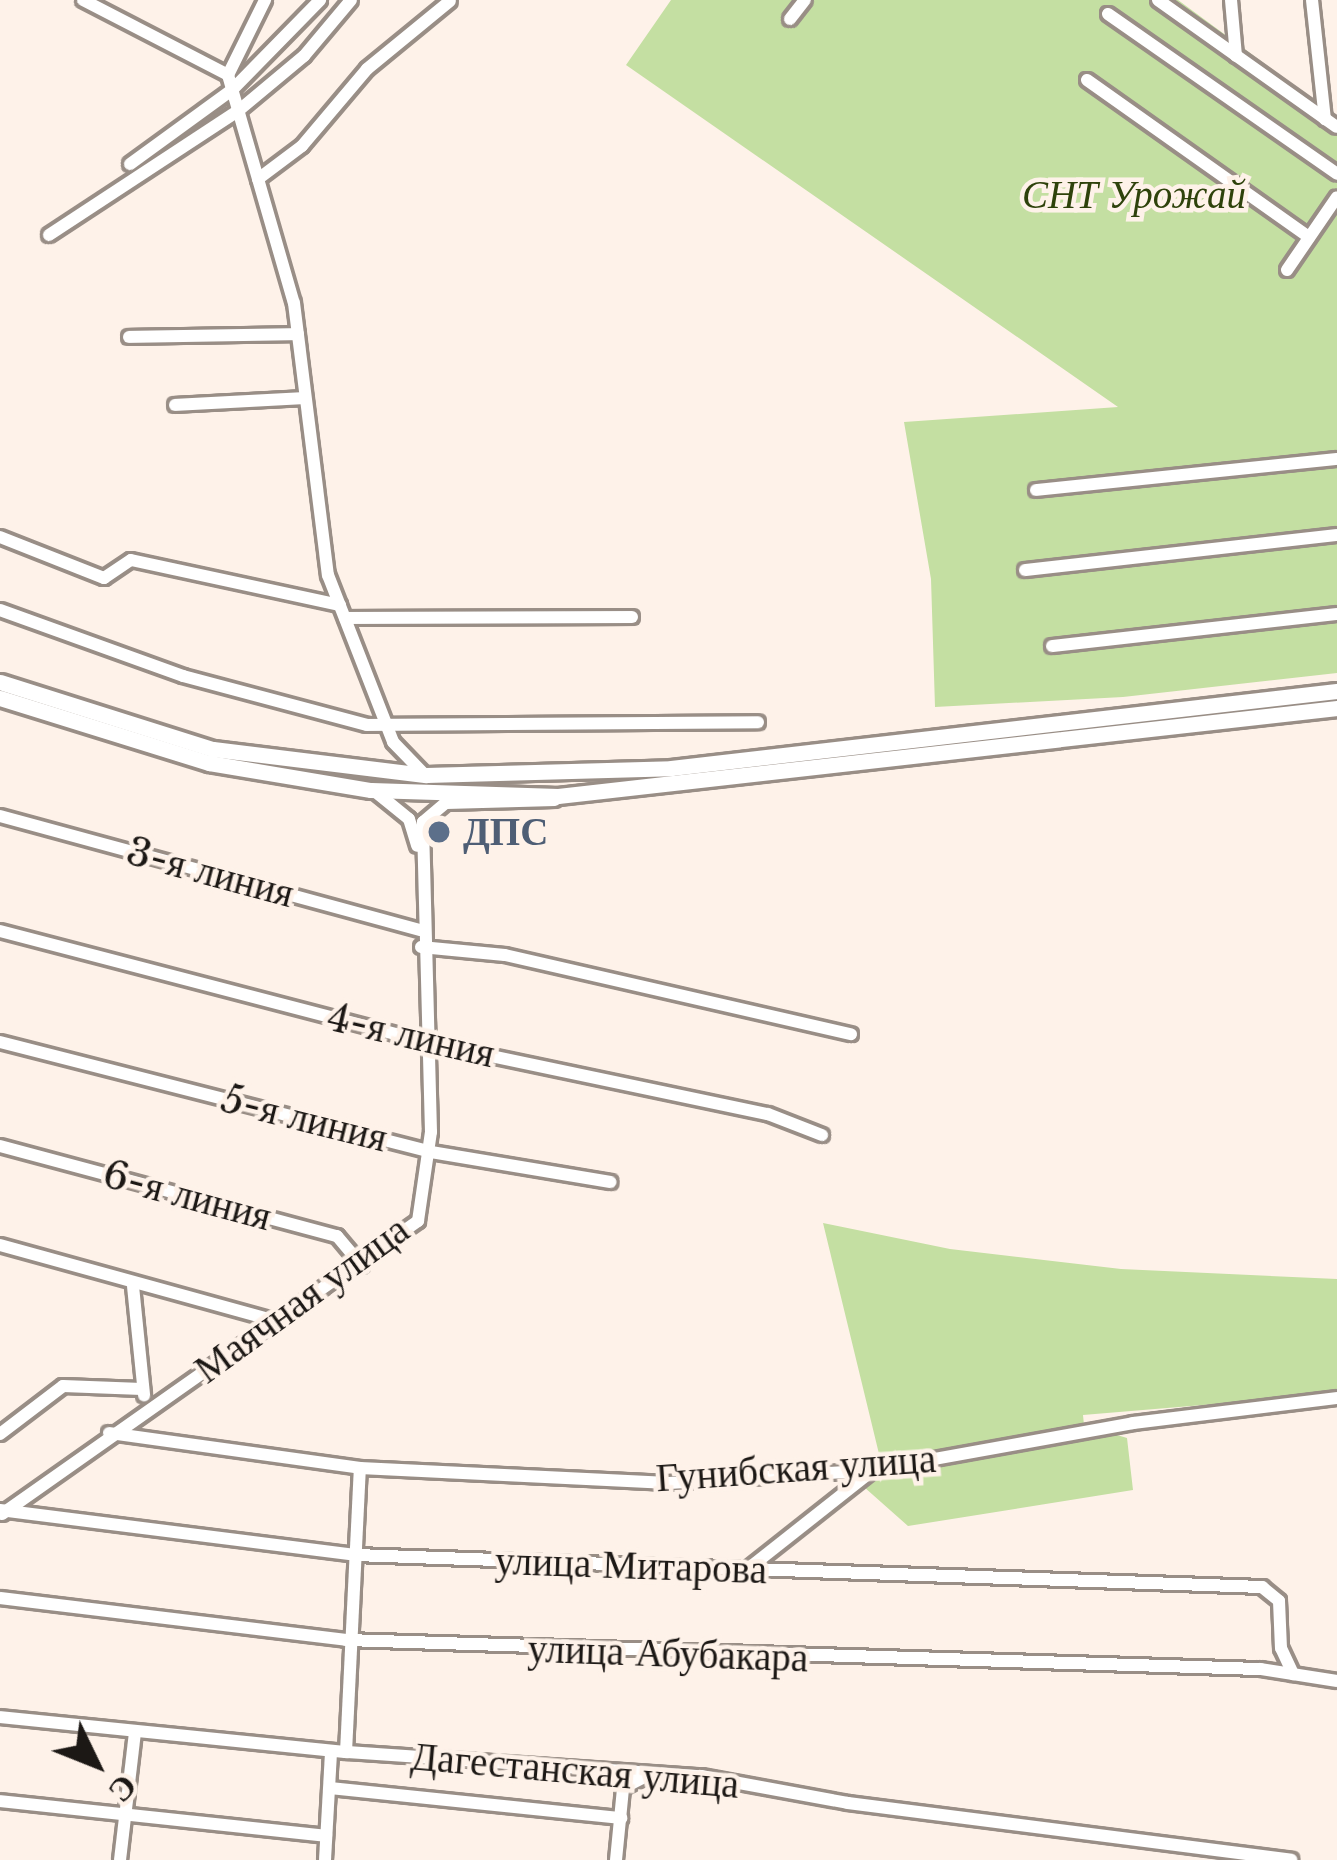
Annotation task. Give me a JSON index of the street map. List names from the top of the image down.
{
  "streets": {
    "street": [
      "3-я линия",
      "4-я линия",
      "5-я линия",
      "6-я линия",
      "Маячная улица",
      "Гунибская улица",
      "улица Митарова",
      "улица Абубакара",
      "Дагестанская улица"
    ]
  },
  "crossings": [
    ["3-я линия", "Маячная улица"],
    ["4-я линия", "Маячная улица"],
    ["5-я линия", "Маячная улица"],
    ["6-я линия", "Маячная улица"],
    ["Маячная улица", "Гунибская улица"],
    ["Маячная улица", "улица Митарова"],
    ["улица Митарова", "улица Абубакара"]
  ],
  "parks": ["СНТ Урожай"],
  "places": ["ДПС"],
  "north": "bottom right"
}
